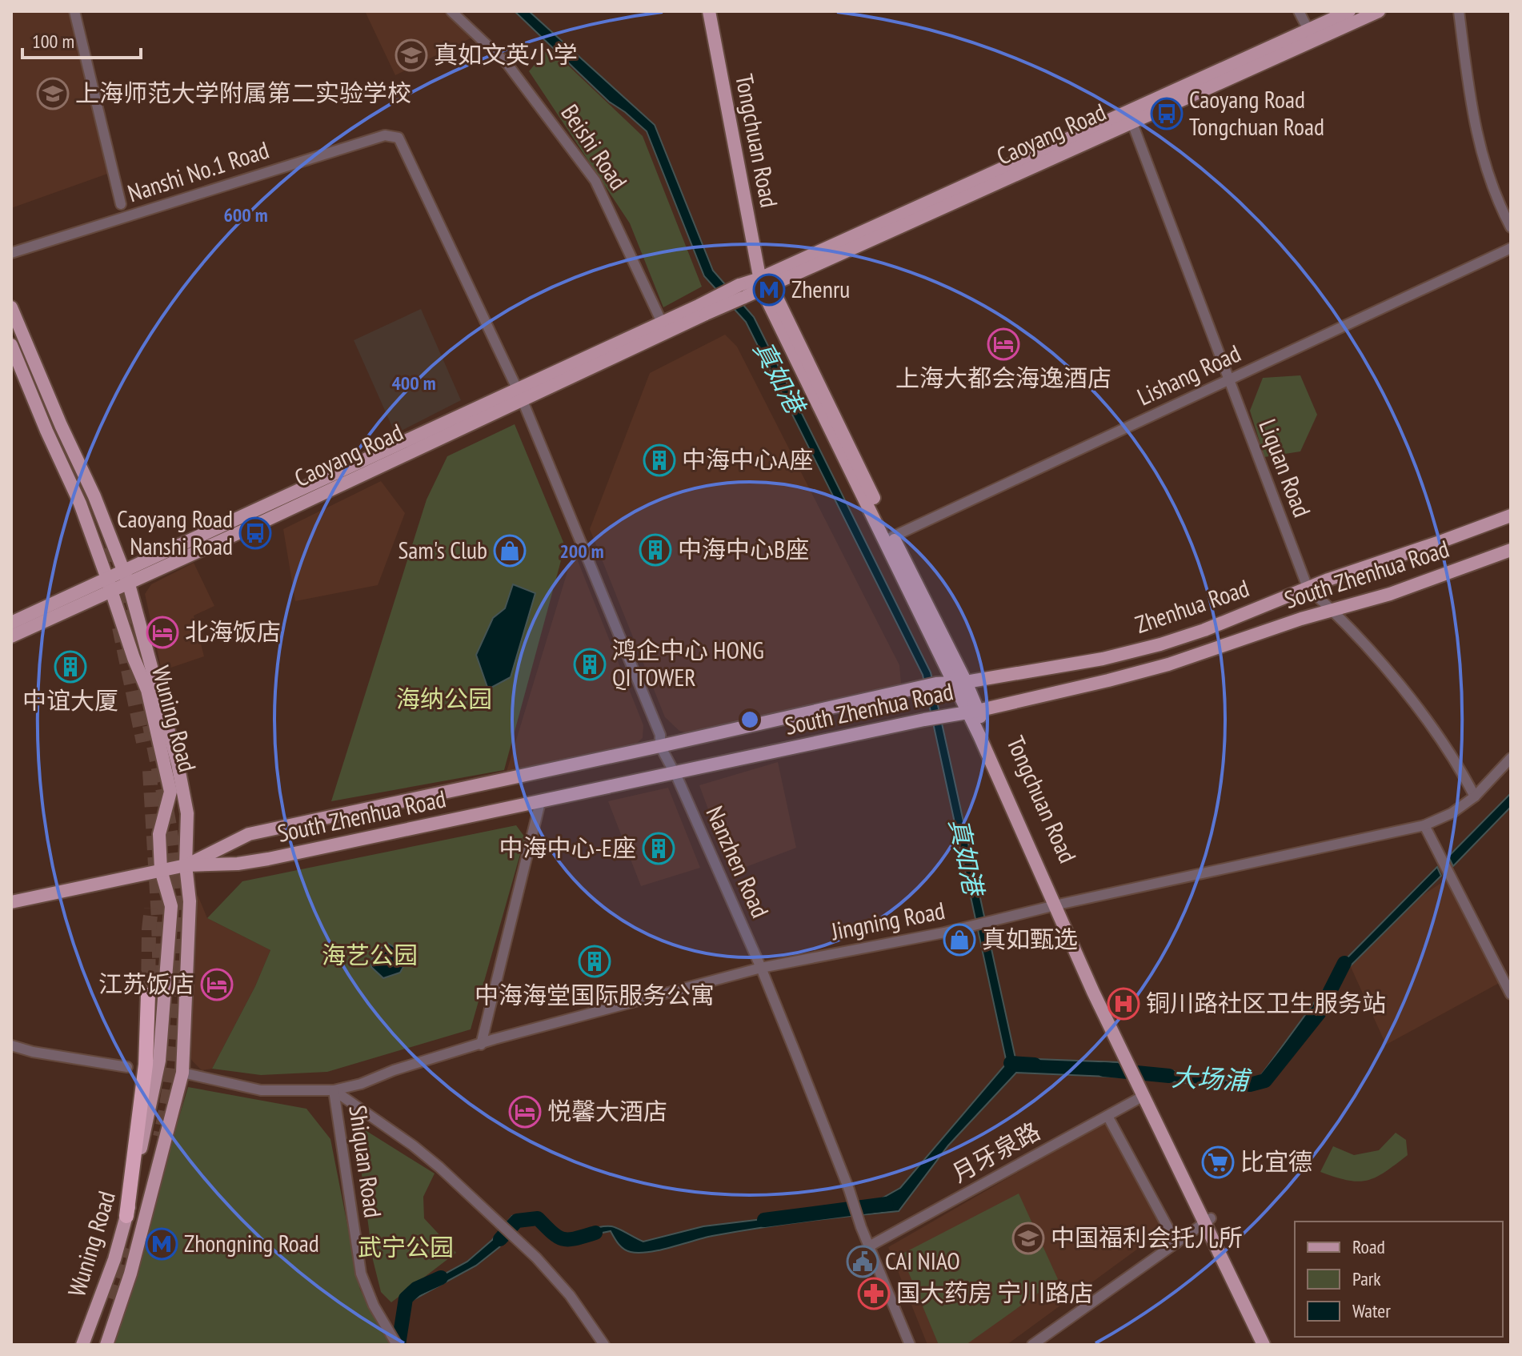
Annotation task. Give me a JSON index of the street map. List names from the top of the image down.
{
  "streets": {
    "main road": [
      "Caoyang Road",
      "Tongchuan Road",
      "South Zhenhua Road",
      "Zhenhua Road",
      "Wuning Road"
    ],
    "street": [
      "Beishi Road",
      "Nanshi No.1 Road",
      "Lishang Road",
      "Liquan Road",
      "Nanzhen Road",
      "Jingning Road",
      "月牙泉路",
      "Shiquan Road"
    ]
  },
  "crossings": [
    ["Caoyang Road", "Tongchuan Road"],
    ["Caoyang Road", "Beishi Road"],
    ["Caoyang Road", "Liquan Road"],
    ["Caoyang Road", "Wuning Road"],
    ["Caoyang Road", "Nanzhen Road"],
    ["Tongchuan Road", "Lishang Road"],
    ["Tongchuan Road", "South Zhenhua Road"],
    ["Tongchuan Road", "Zhenhua Road"],
    ["Tongchuan Road", "Jingning Road"],
    ["Tongchuan Road", "月牙泉路"],
    ["Nanshi No.1 Road", "Nanzhen Road"],
    ["Lishang Road", "Liquan Road"],
    ["Liquan Road", "South Zhenhua Road"],
    ["Liquan Road", "Zhenhua Road"],
    ["Liquan Road", "Jingning Road"],
    ["South Zhenhua Road", "Zhenhua Road"],
    ["South Zhenhua Road", "Wuning Road"],
    ["South Zhenhua Road", "Nanzhen Road"],
    ["Nanzhen Road", "Jingning Road"],
    ["Nanzhen Road", "月牙泉路"],
    ["Jingning Road", "Shiquan Road"]
  ],
  "water": ["真如港", "大场浦"],
  "parks": ["海纳公园", "海艺公园", "武宁公园"],
  "places": {
    "school or university": ["真如文英小学", "上海师范大学附属第二实验学校", "中国福利会托儿所"],
    "bus stop": ["Caoyang Road Tongchuan Road", "Caoyang Road Nanshi Road"],
    "metro station": ["Zhenru", "Zhongning Road"],
    "hotel": [
      "上海大都会海逸酒店",
      "北海饭店",
      "江苏饭店",
      "悦馨大酒店"
    ],
    "building": [
      "中海中心A座",
      "中海中心B座",
      "鸿企中心 HONG QI TOWER",
      "中谊大厦",
      "中海中心-E座",
      "中海海堂国际服务公寓"
    ],
    "shop": ["Sam's Club", "真如甄选"],
    "hospital": ["铜川路社区卫生服务站"],
    "supermarket": ["比宜德"],
    "public building": ["CAI NIAO"],
    "pharmacy": ["国大药房 宁川路店"]
  },
  "legend": ["Road", "Park", "Water"],
  "scale_bar": "100 m",
  "rings": ["600 m", "400 m", "200 m"]
}
